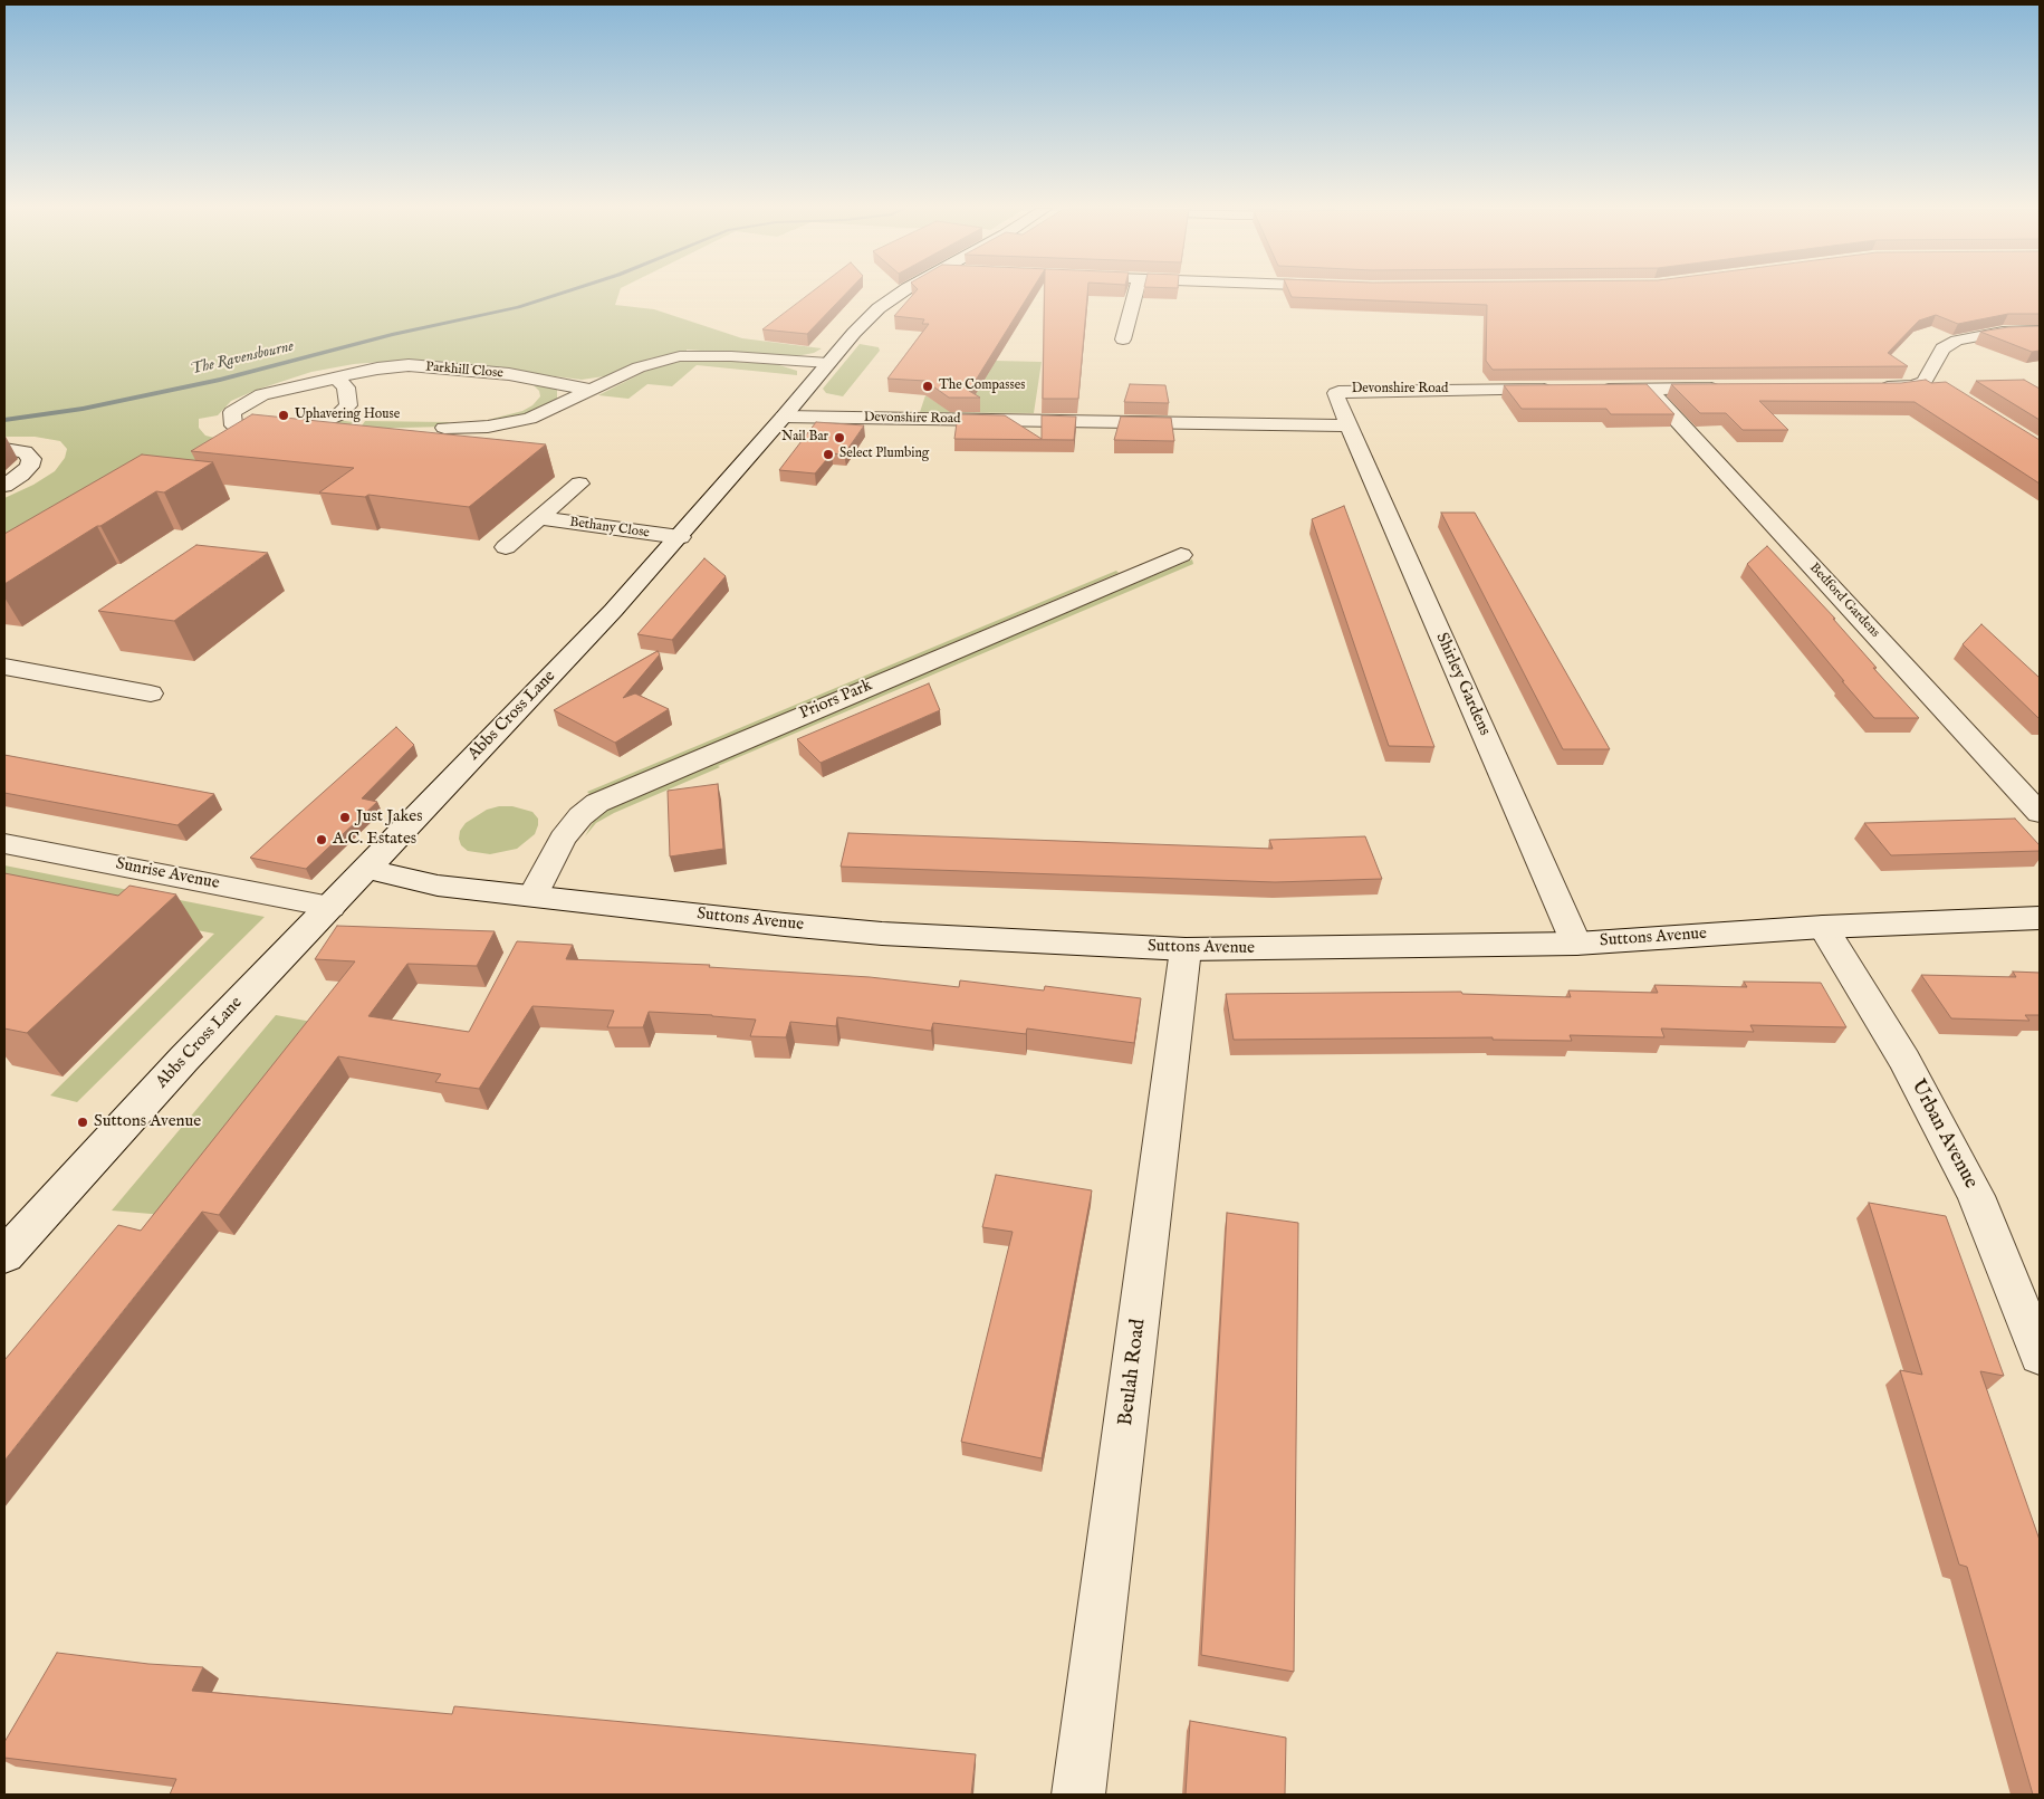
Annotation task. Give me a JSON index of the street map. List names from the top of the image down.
{
  "streets": {
    "street": [
      "Parkhill Close",
      "Devonshire Road",
      "Bethany Close",
      "Bedford Gardens",
      "Shirley Gardens",
      "Priors Park",
      "Abbs Cross Lane",
      "Sunrise Avenue",
      "Suttons Avenue",
      "Urban Avenue",
      "Beulah Road"
    ]
  },
  "crossings": [
    ["Devonshire Road", "Shirley Gardens"],
    ["Devonshire Road", "Abbs Cross Lane"],
    ["Bethany Close", "Abbs Cross Lane"],
    ["Shirley Gardens", "Suttons Avenue"],
    ["Priors Park", "Suttons Avenue"],
    ["Abbs Cross Lane", "Sunrise Avenue"],
    ["Abbs Cross Lane", "Suttons Avenue"],
    ["Suttons Avenue", "Urban Avenue"],
    ["Suttons Avenue", "Beulah Road"]
  ],
  "water": ["The Ravensbourne"],
  "places": [
    "The Compasses",
    "Uphavering House",
    "Nail Bar",
    "Select Plumbing",
    "Just Jakes",
    "A.C. Estates",
    "Suttons Avenue"
  ]
}
